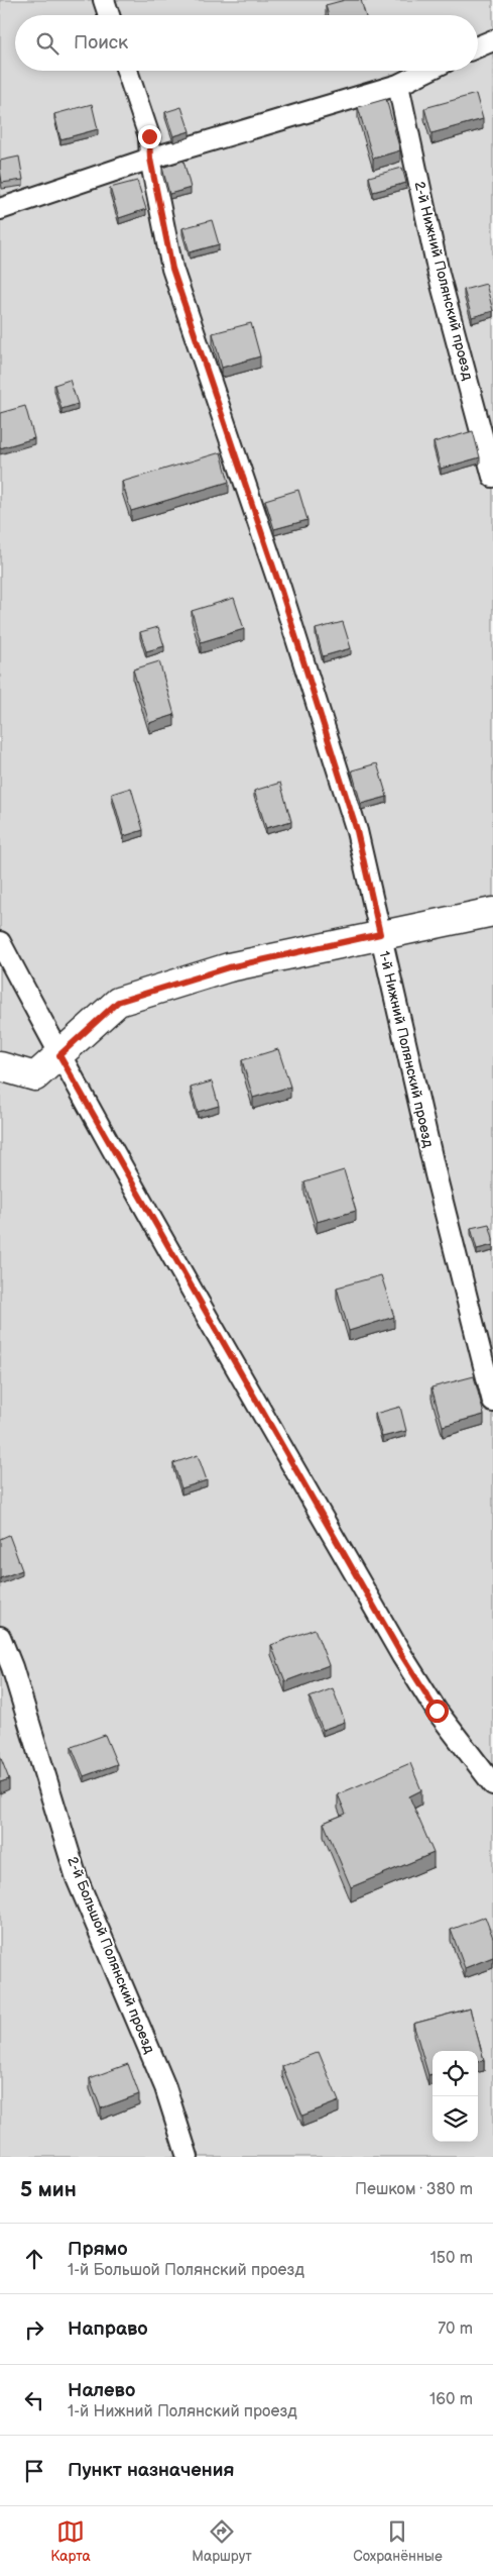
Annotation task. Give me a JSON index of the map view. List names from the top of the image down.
{
  "streets": {
    "lane": ["2-й Нижний Полянский проезд", "1-й Нижний Полянский проезд", "2-й Большой Полянский проезд"]
  },
  "page": {
    "search": "Поиск",
    "heading": ["5 мин", "Пешком · 380 m"],
    "list": [
      ["Прямо", "1-й Большой Полянский проезд", "150 m"],
      ["Направо", "70 m"],
      ["Налево", "1-й Нижний Полянский проезд", "160 m"],
      "Пункт назначения"
    ],
    "nav": ["Карта", "Маршрут", "Сохранённые"]
  }
}
